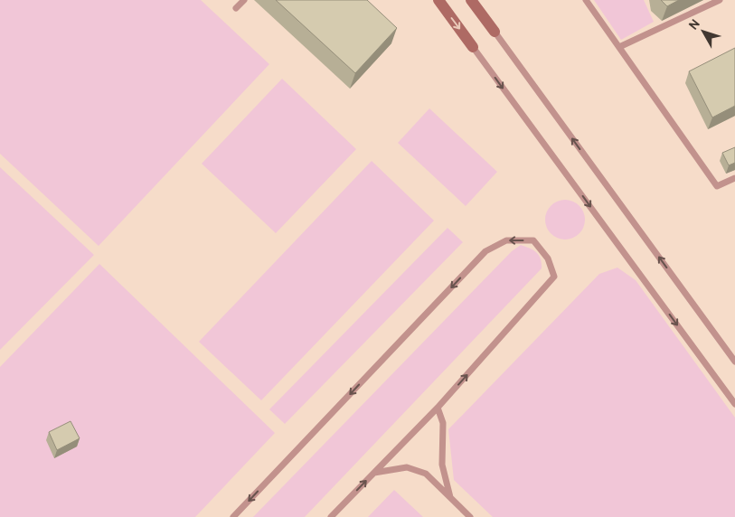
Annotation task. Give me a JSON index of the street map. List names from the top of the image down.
{
  "north": "top left"
}
